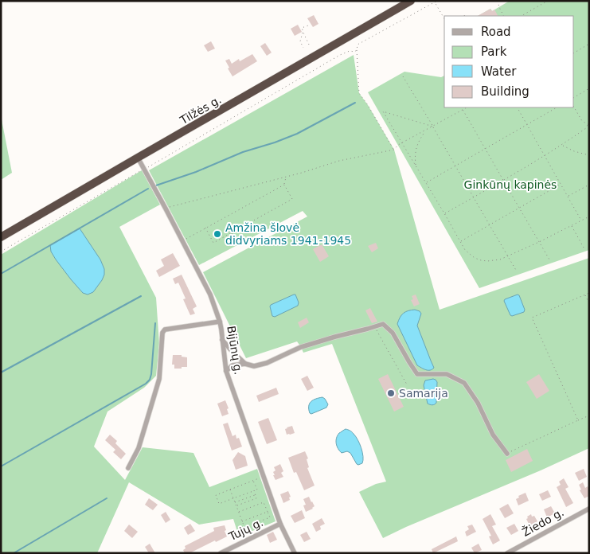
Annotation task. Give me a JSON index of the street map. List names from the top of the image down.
{
  "streets": {
    "highway": ["Tilžės g."],
    "street": ["Bijūnų g.", "Žiedo g.", "Tujų g."]
  },
  "crossings": [
    ["Tilžės g.", "Bijūnų g."],
    ["Bijūnų g.", "Tujų g."]
  ],
  "parks": ["Ginkūnų kapinės"],
  "places": ["Amžina šlovė didvyriams 1941-1945", "Samarija"],
  "legend": [
    "Road",
    "Park",
    "Water",
    "Building"
  ]
}
